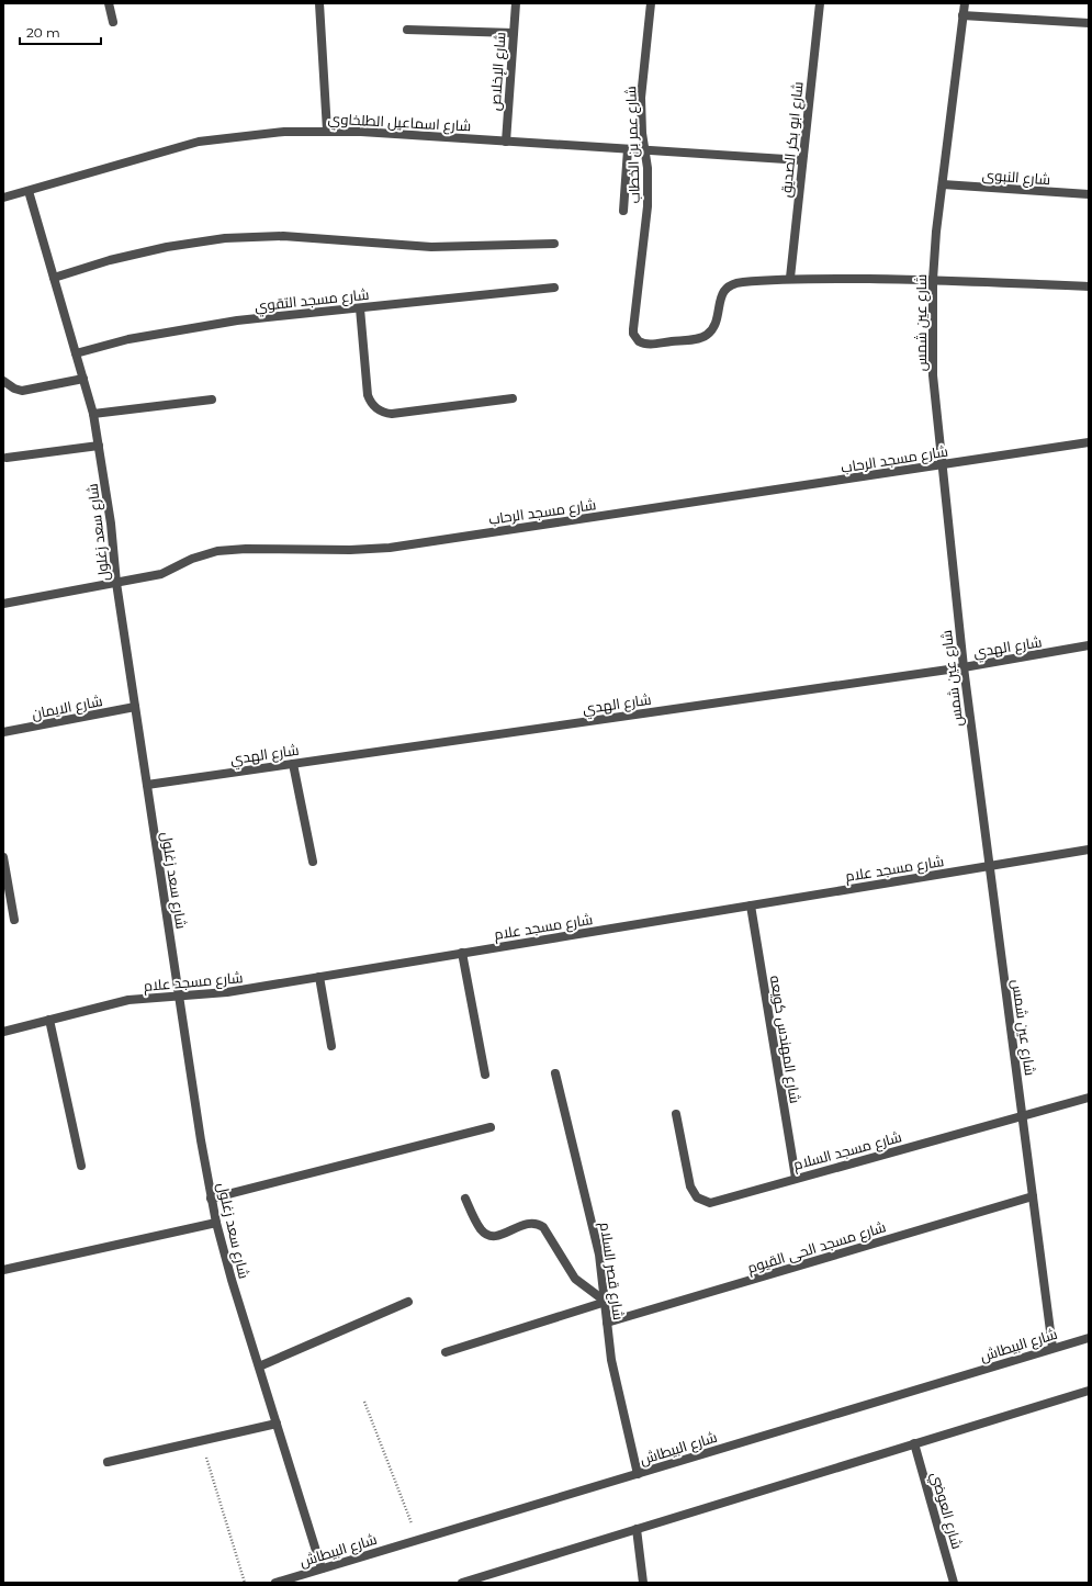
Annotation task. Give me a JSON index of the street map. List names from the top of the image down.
{
  "streets": {
    "street": [
      "شارع الإخلاص",
      "شارع اسماعيل الطلخاوي",
      "شارع ابو بكر الصديق",
      "شارع عمر بن الخطاب",
      "شارع النبوى",
      "شارع مسجد التقوي",
      "شارع عين شمس",
      "شارع مسجد الرحاب",
      "شارع سعد زغلول",
      "شارع الهدي",
      "شارع الايمان",
      "شارع مسجد علام",
      "شارع المهندس كويعه",
      "شارع مسجد السلام",
      "شارع مسجد الحى القيوم",
      "شارع قصر السلام",
      "شارع البيطاش",
      "شارع العوضي"
    ]
  },
  "crossings": [
    ["شارع الإخلاص", "شارع اسماعيل الطلخاوي"],
    ["شارع اسماعيل الطلخاوي", "شارع ابو بكر الصديق"],
    ["شارع اسماعيل الطلخاوي", "شارع عمر بن الخطاب"],
    ["شارع اسماعيل الطلخاوي", "شارع سعد زغلول"],
    ["شارع ابو بكر الصديق", "شارع عمر بن الخطاب"],
    ["شارع النبوى", "شارع عين شمس"],
    ["شارع مسجد التقوي", "شارع سعد زغلول"],
    ["شارع عين شمس", "شارع مسجد الرحاب"],
    ["شارع عين شمس", "شارع الهدي"],
    ["شارع عين شمس", "شارع مسجد علام"],
    ["شارع عين شمس", "شارع مسجد السلام"],
    ["شارع عين شمس", "شارع مسجد الحى القيوم"],
    ["شارع عين شمس", "شارع البيطاش"],
    ["شارع مسجد الرحاب", "شارع سعد زغلول"],
    ["شارع سعد زغلول", "شارع الهدي"],
    ["شارع سعد زغلول", "شارع الايمان"],
    ["شارع سعد زغلول", "شارع مسجد علام"],
    ["شارع سعد زغلول", "شارع البيطاش"],
    ["شارع مسجد علام", "شارع المهندس كويعه"],
    ["شارع المهندس كويعه", "شارع مسجد السلام"],
    ["شارع مسجد الحى القيوم", "شارع قصر السلام"],
    ["شارع قصر السلام", "شارع البيطاش"]
  ],
  "scale_bar": "20 m"
}
